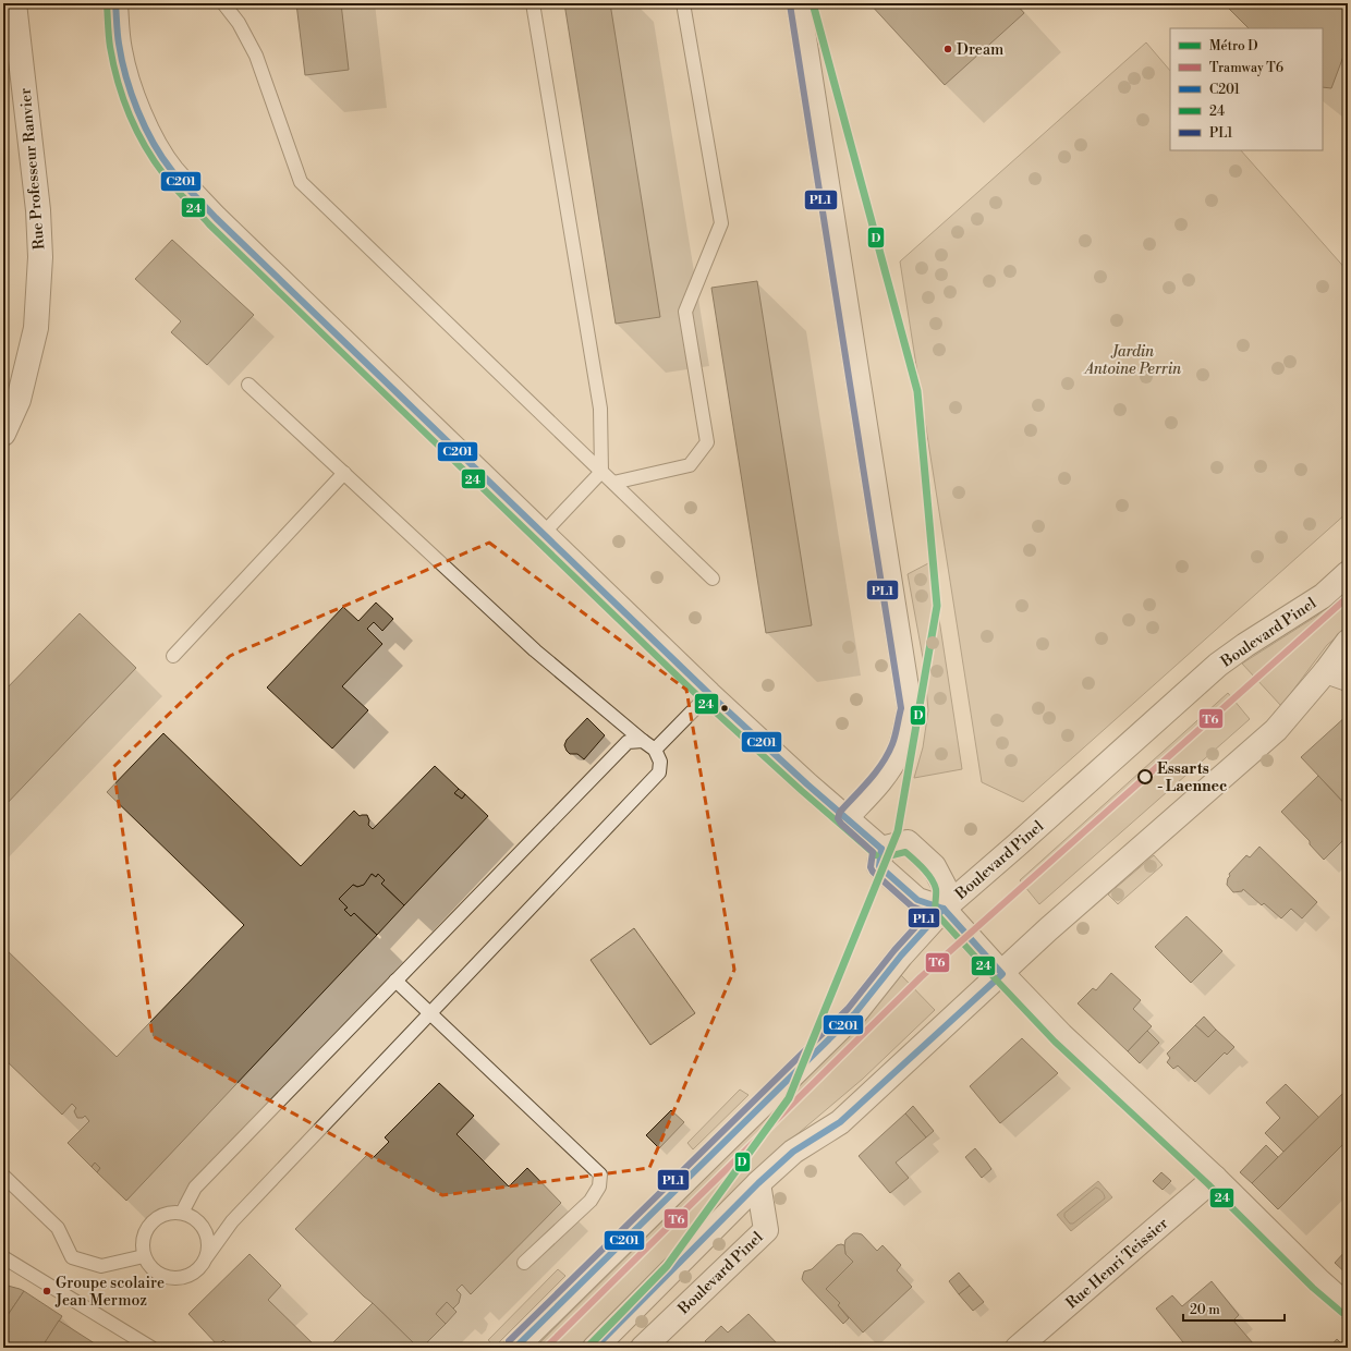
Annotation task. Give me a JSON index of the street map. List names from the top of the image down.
{
  "streets": {
    "street": ["Rue Professeur Ranvier", "Boulevard Pinel", "Rue Henri Teissier"]
  },
  "parks": ["Jardin Antoine Perrin"],
  "places": ["Dream", "Essarts - Laennec", "Groupe scolaire Jean Mermoz"],
  "lines": [
    "metro line D",
    "transit line C201",
    "transit line 24",
    "transit line PL1",
    "tram line T6"
  ],
  "legend": [
    "Métro D",
    "Tramway T6",
    "C201",
    "24",
    "PL1"
  ],
  "scale_bar": "20 m"
}
